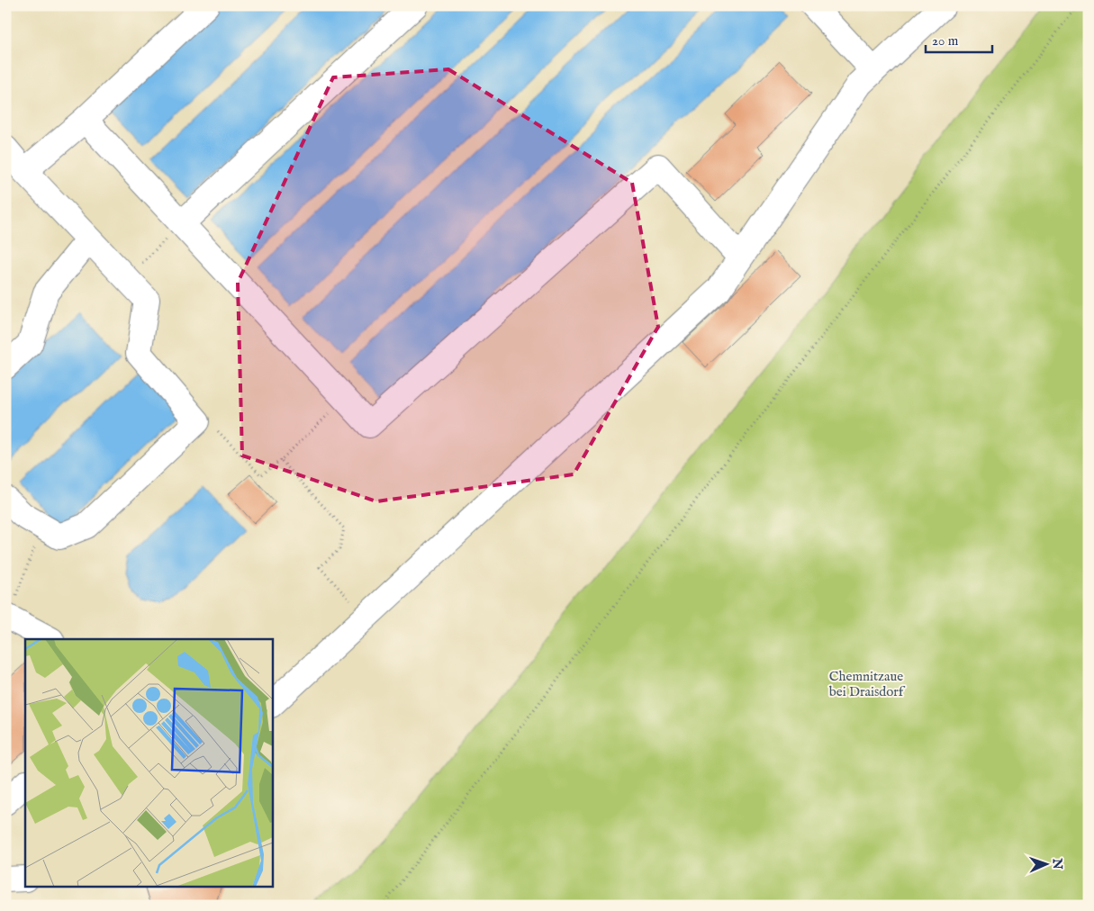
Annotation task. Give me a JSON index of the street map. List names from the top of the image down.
{
  "parks": ["Chemnitzaue bei Draisdorf"],
  "scale_bar": "20 m",
  "north": "right"
}
